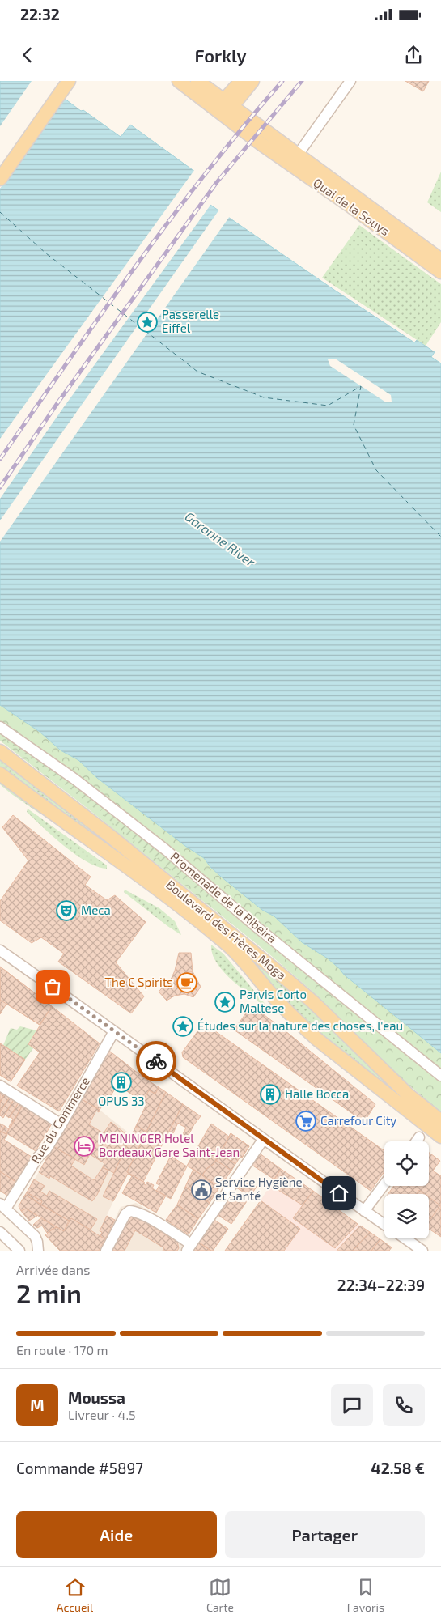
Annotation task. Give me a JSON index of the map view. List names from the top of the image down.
{
  "streets": {
    "main road": ["Quai de la Souys", "Boulevard des Frères Moga"],
    "street": ["Promenade de la Ribeira", "Rue du Commerce"]
  },
  "water": ["Garonne River"],
  "places": {
    "place": ["Passerelle Eiffel", "Parvis Corto Maltese", "Études sur la nature des choses, l'eau"],
    "theatre": ["Meca"],
    "cafe": ["The C Spirits"],
    "building": ["OPUS 33", "Halle Bocca"],
    "supermarket": ["Carrefour City"],
    "hotel": ["MEININGER Hotel Bordeaux Gare Saint-Jean"],
    "public building": ["Service Hygiène et Santé"]
  },
  "page": {
    "status": "22:32",
    "header": "Forkly",
    "heading": ["2 min", "Arrivée dans", "22:34–22:39"],
    "panel": [
      "Moussa",
      "Livreur · 4.5",
      "Commande #5897",
      "42.58 €"
    ],
    "bar": "En route · 170 m",
    "round": "M",
    "buttons": ["Aide", "Partager"],
    "tabs": ["Accueil", "Carte", "Favoris"]
  }
}
